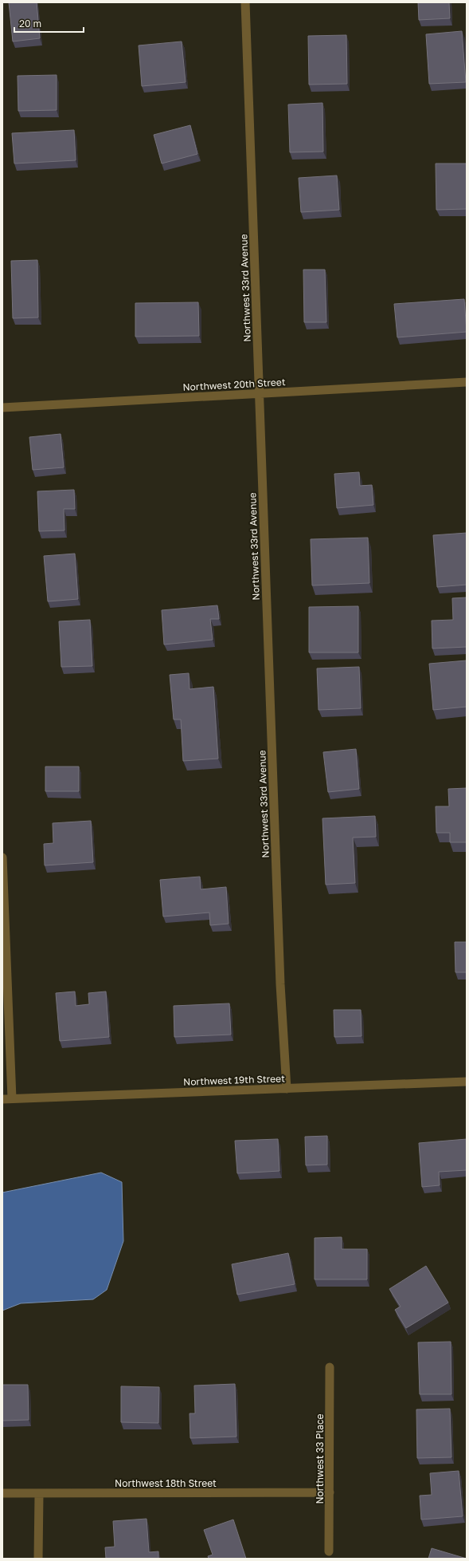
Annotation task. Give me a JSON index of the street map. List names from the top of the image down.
{
  "streets": {
    "street": [
      "Northwest 33rd Avenue",
      "Northwest 20th Street",
      "Northwest 19th Street",
      "Northwest 33 Place",
      "Northwest 18th Street"
    ]
  },
  "crossings": [
    ["Northwest 33rd Avenue", "Northwest 20th Street"],
    ["Northwest 33rd Avenue", "Northwest 19th Street"],
    ["Northwest 33 Place", "Northwest 18th Street"]
  ],
  "scale_bar": "20 m"
}
